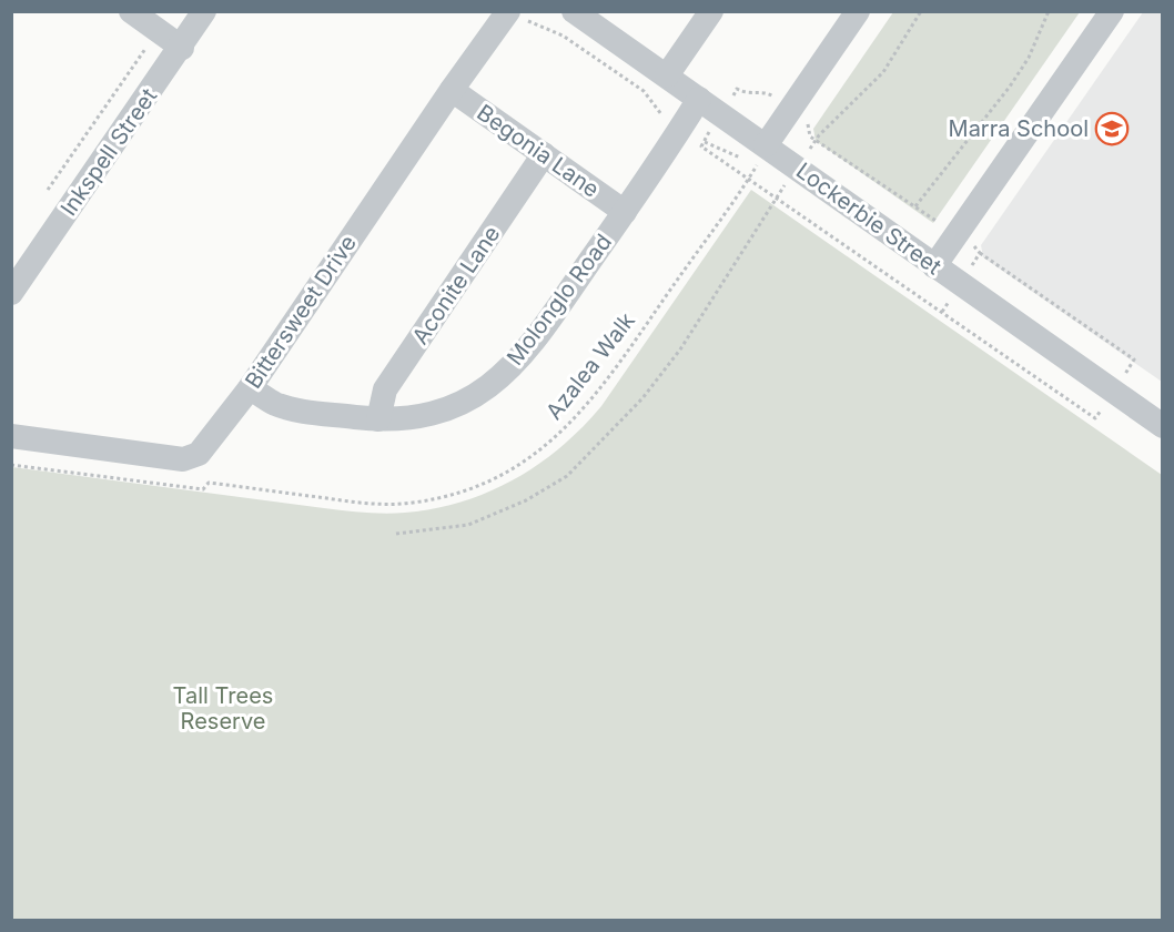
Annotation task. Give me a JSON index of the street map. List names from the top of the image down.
{
  "streets": {
    "street": [
      "Begonia Lane",
      "Inkspell Street",
      "Lockerbie Street",
      "Aconite Lane",
      "Molonglo Road",
      "Bittersweet Drive"
    ],
    "path": ["Azalea Walk"]
  },
  "crossings": [
    ["Begonia Lane", "Aconite Lane"],
    ["Begonia Lane", "Molonglo Road"],
    ["Begonia Lane", "Bittersweet Drive"],
    ["Lockerbie Street", "Molonglo Road"],
    ["Lockerbie Street", "Azalea Walk"],
    ["Aconite Lane", "Molonglo Road"],
    ["Molonglo Road", "Bittersweet Drive"]
  ],
  "parks": ["Tall Trees Reserve"],
  "places": {
    "school or university": ["Marra School"]
  }
}
